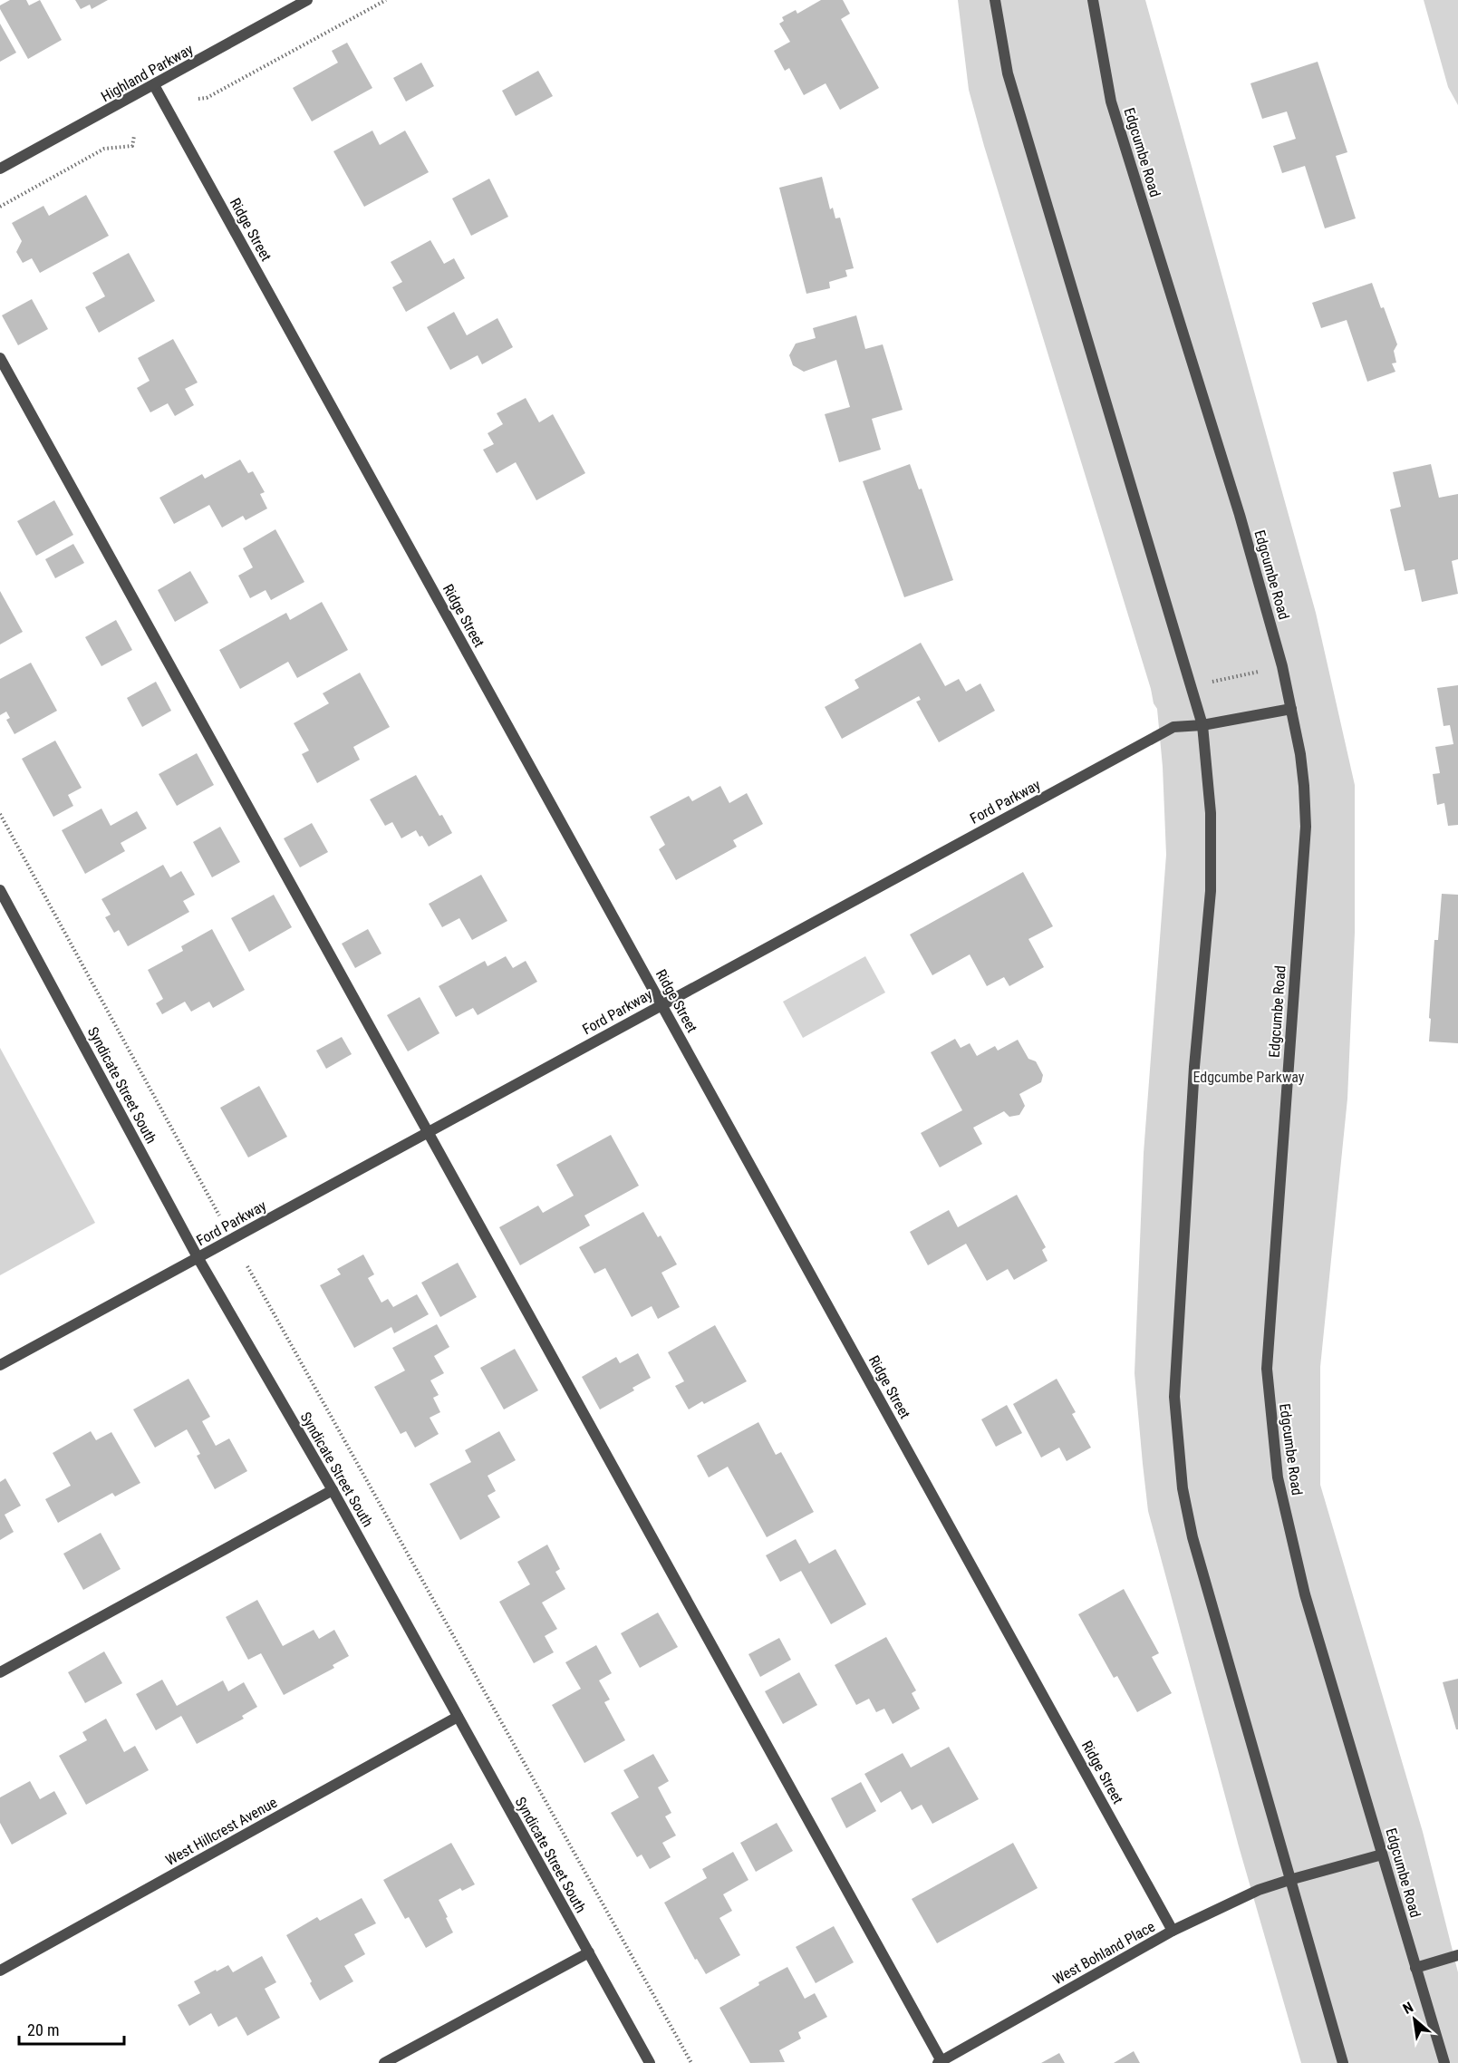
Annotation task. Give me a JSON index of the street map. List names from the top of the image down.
{
  "streets": {
    "street": [
      "Highland Parkway",
      "Edgcumbe Road",
      "Ridge Street",
      "Ford Parkway",
      "Syndicate Street South",
      "West Hillcrest Avenue",
      "West Bohland Place"
    ]
  },
  "crossings": [
    ["Highland Parkway", "Ridge Street"],
    ["Edgcumbe Road", "Ford Parkway"],
    ["Edgcumbe Road", "West Bohland Place"],
    ["Ridge Street", "Ford Parkway"],
    ["Ridge Street", "West Bohland Place"],
    ["Ford Parkway", "Syndicate Street South"],
    ["Syndicate Street South", "West Hillcrest Avenue"]
  ],
  "parks": ["Edgcumbe Parkway"],
  "scale_bar": "20 m",
  "north": "top left"
}
